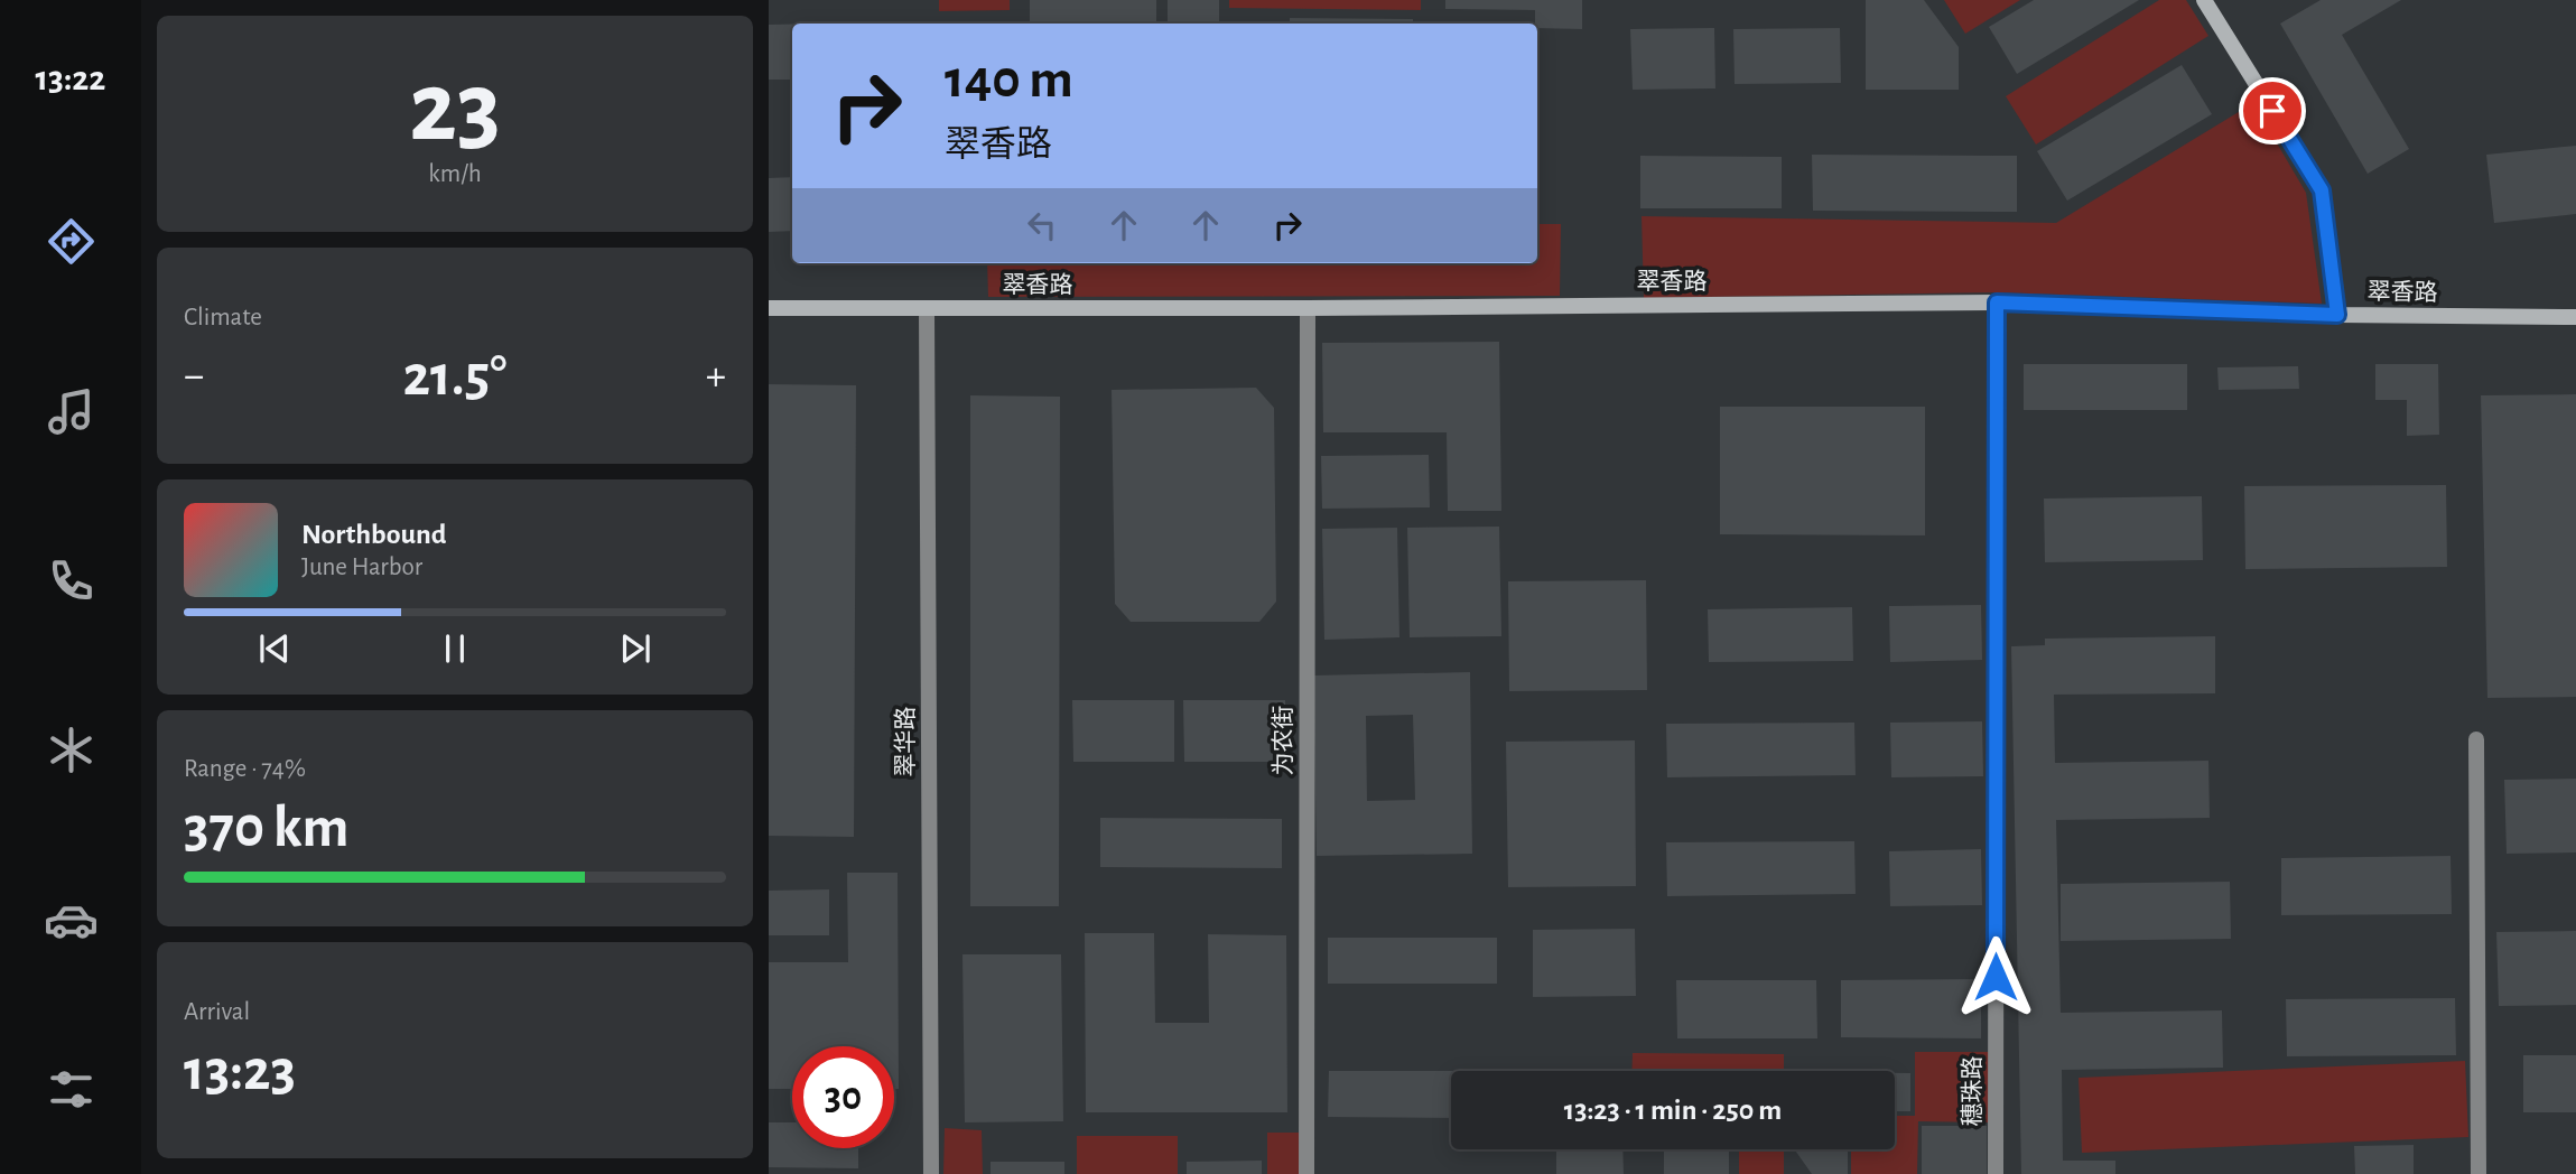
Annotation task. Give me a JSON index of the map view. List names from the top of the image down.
{
  "streets": {
    "main road": ["翠香路"],
    "street": ["为农街", "翠华路", "穗珠路"]
  },
  "crossings": [
    ["翠香路", "为农街"],
    ["翠香路", "翠华路"],
    ["翠香路", "穗珠路"]
  ],
  "page": {
    "tabs": "13:22",
    "tile": [
      ["23", "km/h"],
      "Climate",
      ["Range · 74%", "370 km"],
      ["Arrival", "13:23"]
    ],
    "turn": ["140 m", "翠香路"],
    "heat": ["−", "21.5°", "+"],
    "song": ["Northbound", "June Harbor"],
    "limit": "30",
    "trip": "13:23 · 1 min · 250 m"
  }
}
